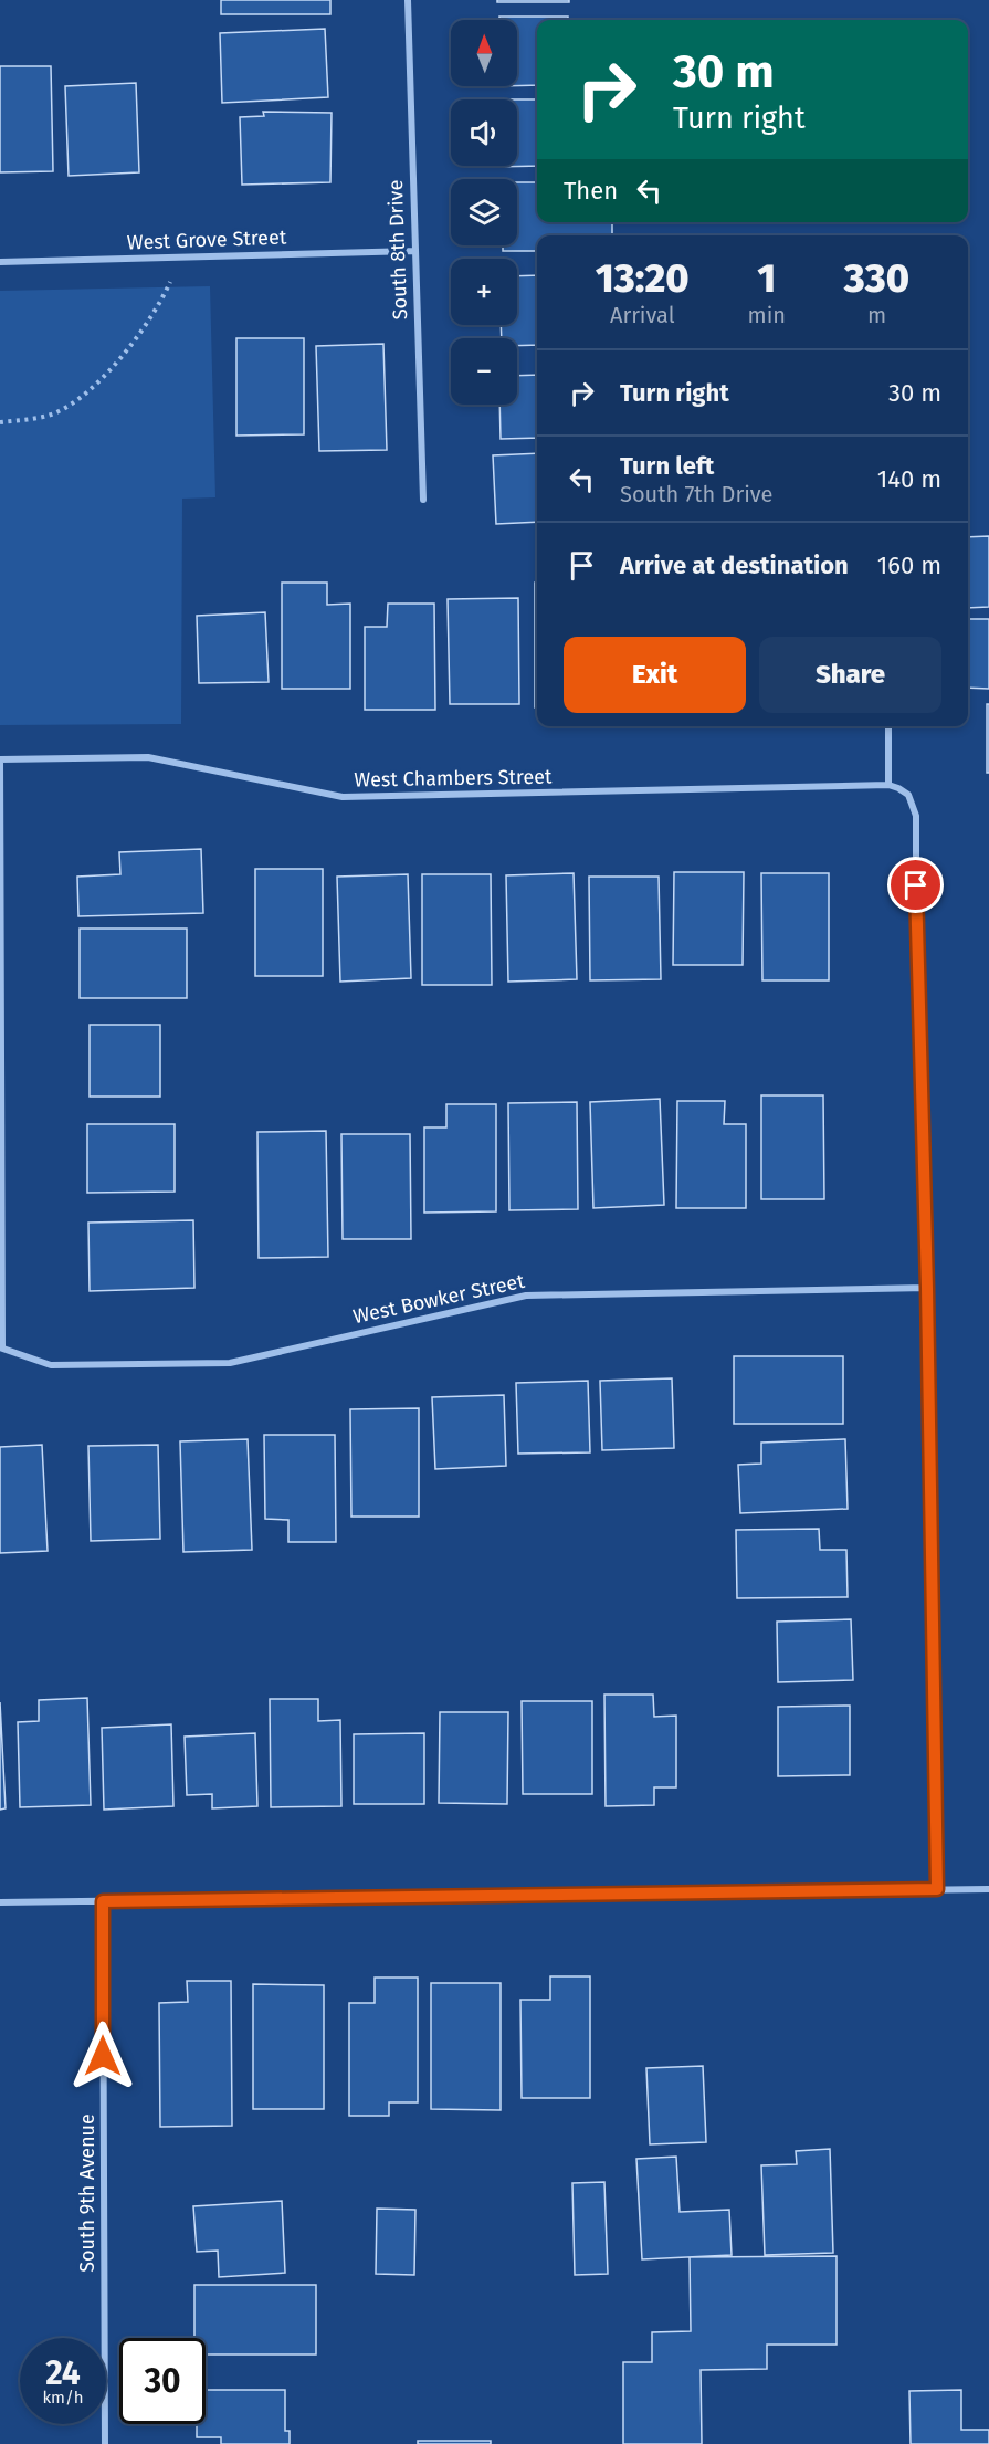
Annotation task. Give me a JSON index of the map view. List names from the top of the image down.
{
  "streets": {
    "street": [
      "West Grove Street",
      "South 8th Drive",
      "West Chambers Street",
      "West Bowker Street",
      "South 9th Avenue"
    ]
  },
  "crossings": [
    ["West Grove Street", "South 8th Drive"],
    ["West Chambers Street", "West Bowker Street"]
  ],
  "north": "top",
  "page": {
    "map_buttons": ["+", "−"],
    "turn": ["30 m", "Turn right"],
    "then": "Then",
    "eta": [
      "13:20",
      "Arrival",
      "1",
      "min",
      "330",
      "m"
    ],
    "list": [
      {
        "name": "Turn right",
        "value": "30 m"
      },
      {
        "name": "Turn left",
        "note": "South 7th Drive",
        "value": "140 m"
      },
      {
        "name": "Arrive at destination",
        "value": "160 m"
      }
    ],
    "buttons": ["Exit", "Share"],
    "speed": "24 km/h",
    "limit": "30"
  }
}
